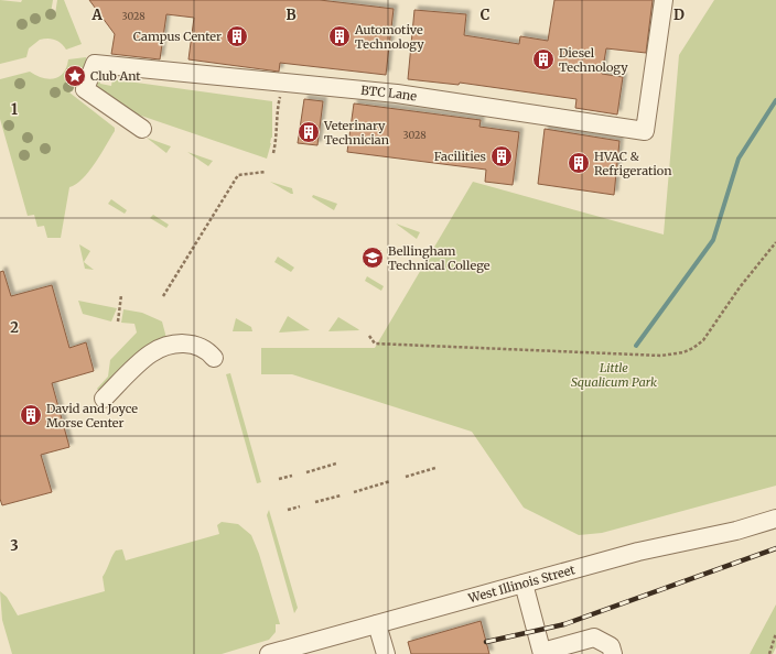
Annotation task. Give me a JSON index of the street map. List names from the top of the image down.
{
  "streets": {
    "street": ["BTC Lane", "West Illinois Street"]
  },
  "parks": ["Little Squalicum Park"],
  "places": {
    "building": [
      "Campus Center",
      "Automotive Technology",
      "Diesel Technology",
      "Veterinary Technician",
      "Facilities",
      "HVAC & Refrigeration",
      "David and Joyce Morse Center"
    ],
    "place": ["Club Ant"],
    "school or university": ["Bellingham Technical College"]
  },
  "house_numbers": ["3028", "3028"],
  "grid": {
    "columns": [
      "A",
      "B",
      "C",
      "D"
    ],
    "rows": ["1", "2", "3"]
  }
}
